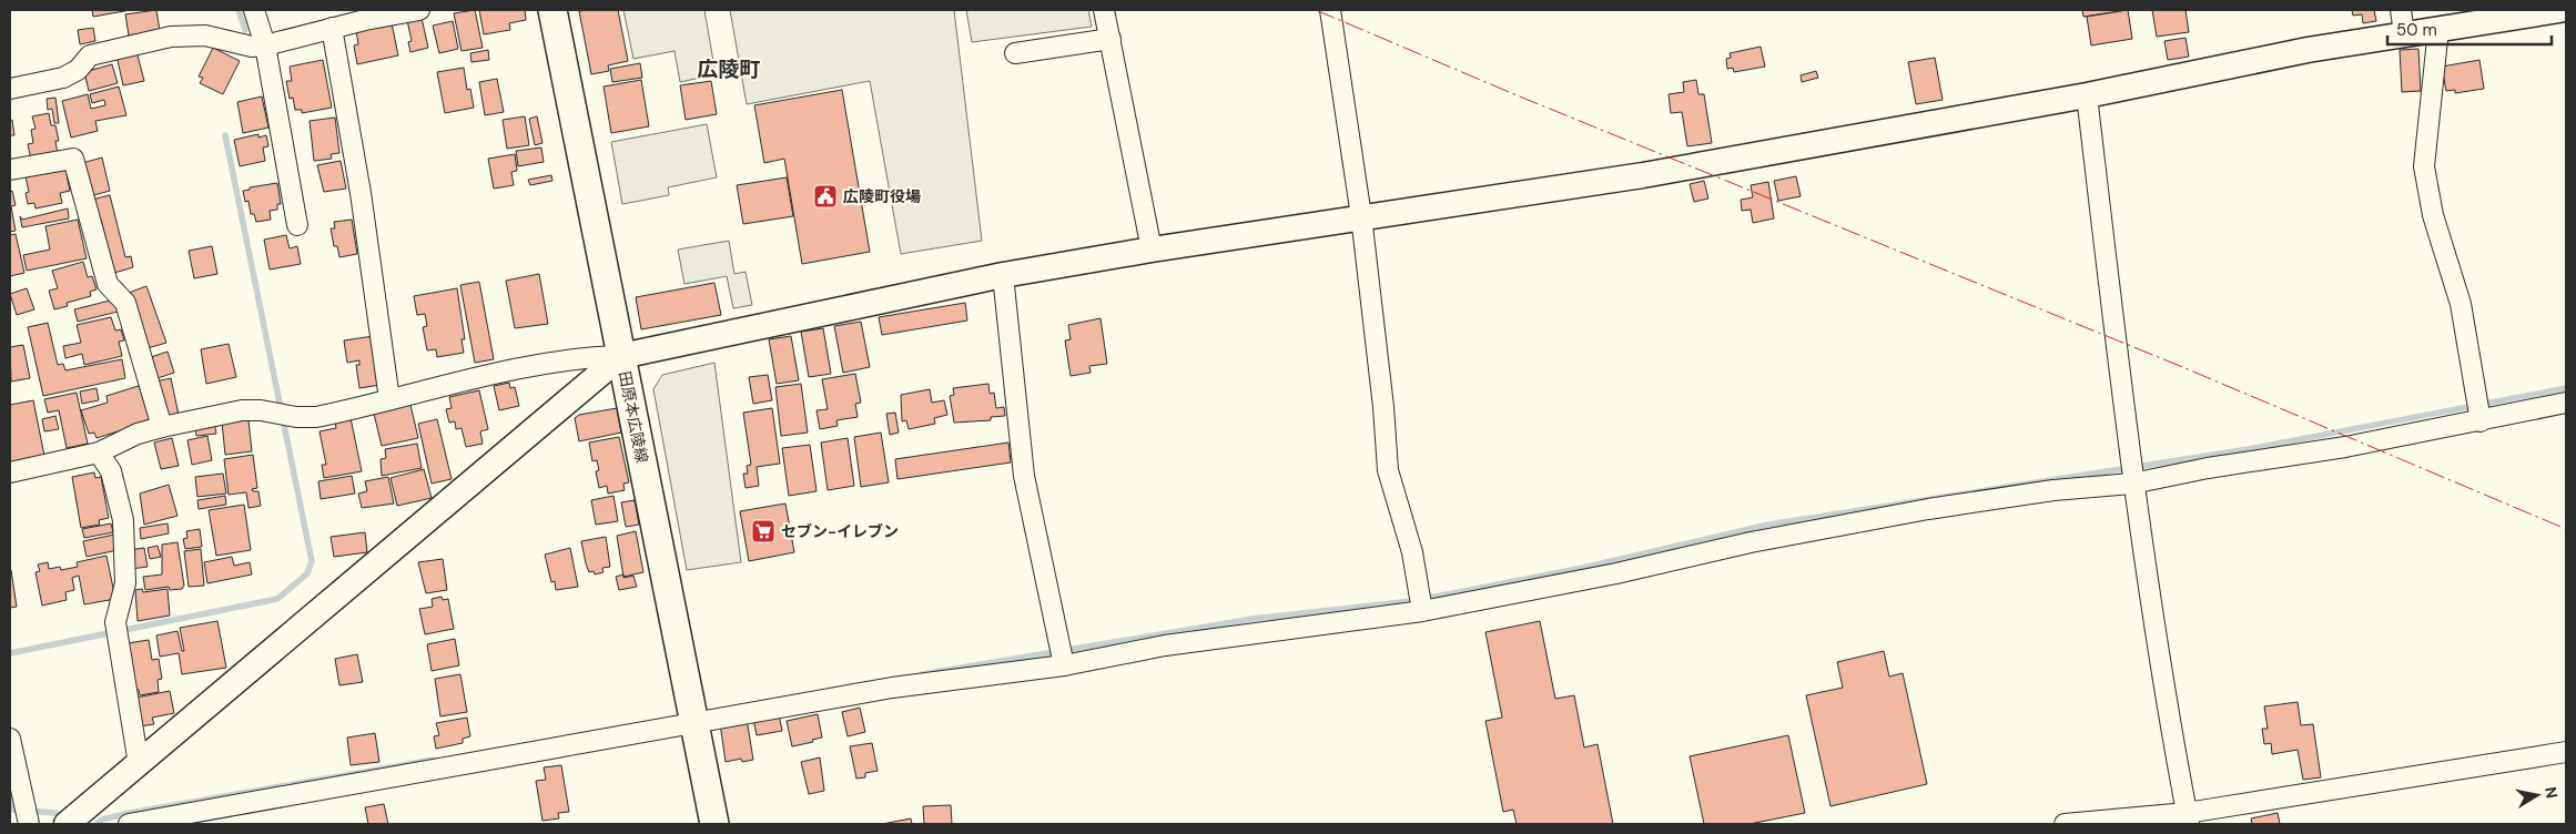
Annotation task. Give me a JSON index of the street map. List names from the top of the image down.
{
  "streets": {
    "main road": ["田原本広陵線"]
  },
  "districts": ["広陵町"],
  "places": {
    "public building": ["広陵町役場"],
    "supermarket": ["セブン-イレブン"]
  },
  "scale_bar": "50 m",
  "north": "right"
}
